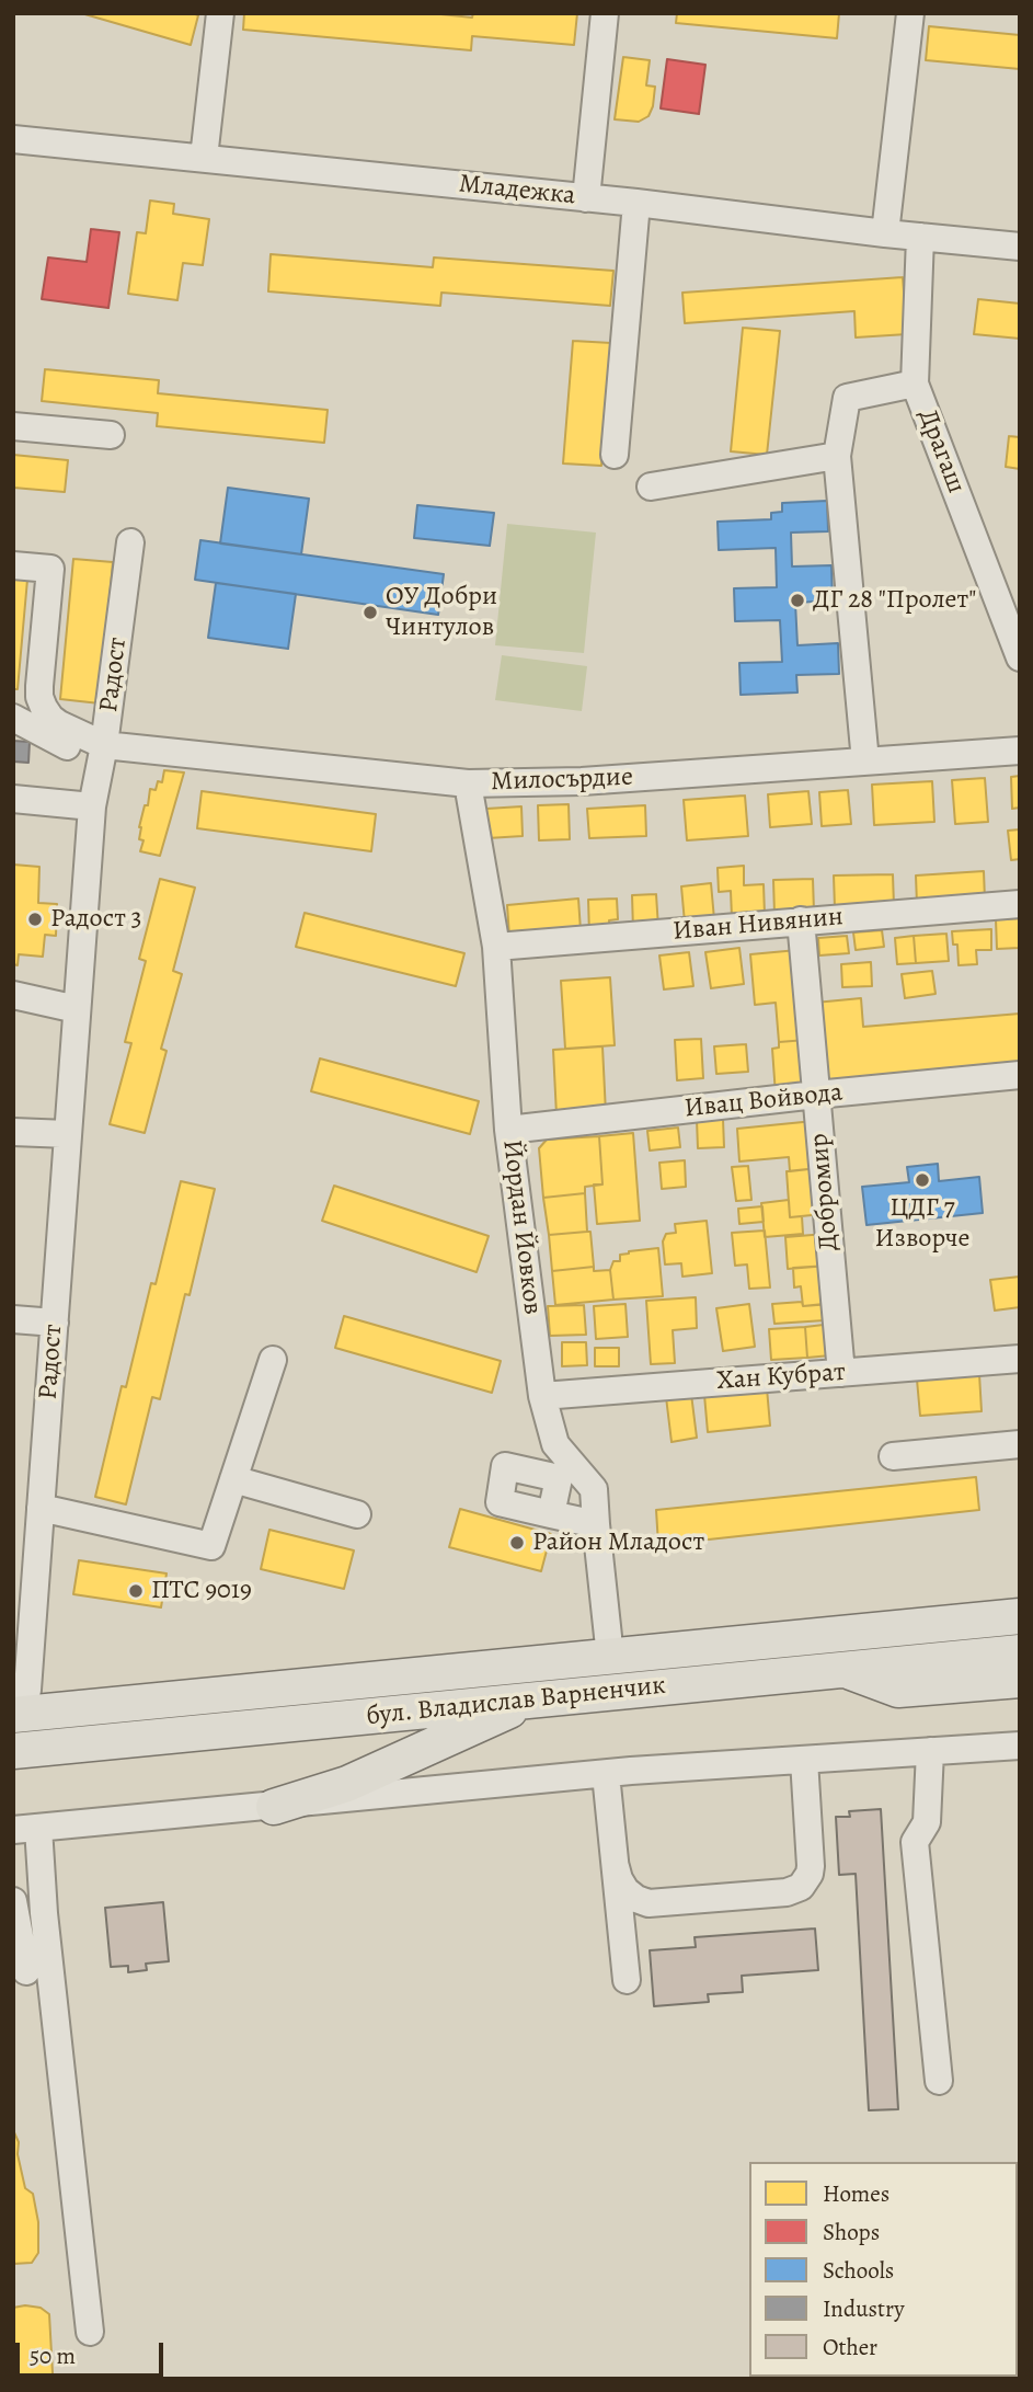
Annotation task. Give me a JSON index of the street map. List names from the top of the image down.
{
  "streets": {
    "main road": ["бул. Владислав Варненчик"],
    "street": [
      "Младежка",
      "Драгаш",
      "Радост",
      "Милосърдие",
      "Иван Нивянин",
      "Ивац Войвода",
      "Добромир",
      "Йордан Йовков",
      "Хан Кубрат"
    ]
  },
  "crossings": [
    ["Младежка", "Драгаш"],
    ["Радост", "Милосърдие"],
    ["Радост", "бул. Владислав Варненчик"],
    ["Милосърдие", "Йордан Йовков"],
    ["Иван Нивянин", "Добромир"],
    ["Иван Нивянин", "Йордан Йовков"],
    ["Ивац Войвода", "Добромир"],
    ["Ивац Войвода", "Йордан Йовков"],
    ["Добромир", "Хан Кубрат"],
    ["Йордан Йовков", "Хан Кубрат"],
    ["Йордан Йовков", "бул. Владислав Варненчик"]
  ],
  "places": [
    "ДГ 28 \"Пролет\"",
    "ОУ Добри Чинтулов",
    "Радост 3",
    "ЦДГ 7 Изворче",
    "Район Младост",
    "ПТС 9019"
  ],
  "legend": [
    "Homes",
    "Shops",
    "Schools",
    "Industry",
    "Other"
  ],
  "scale_bar": "50 m"
}
